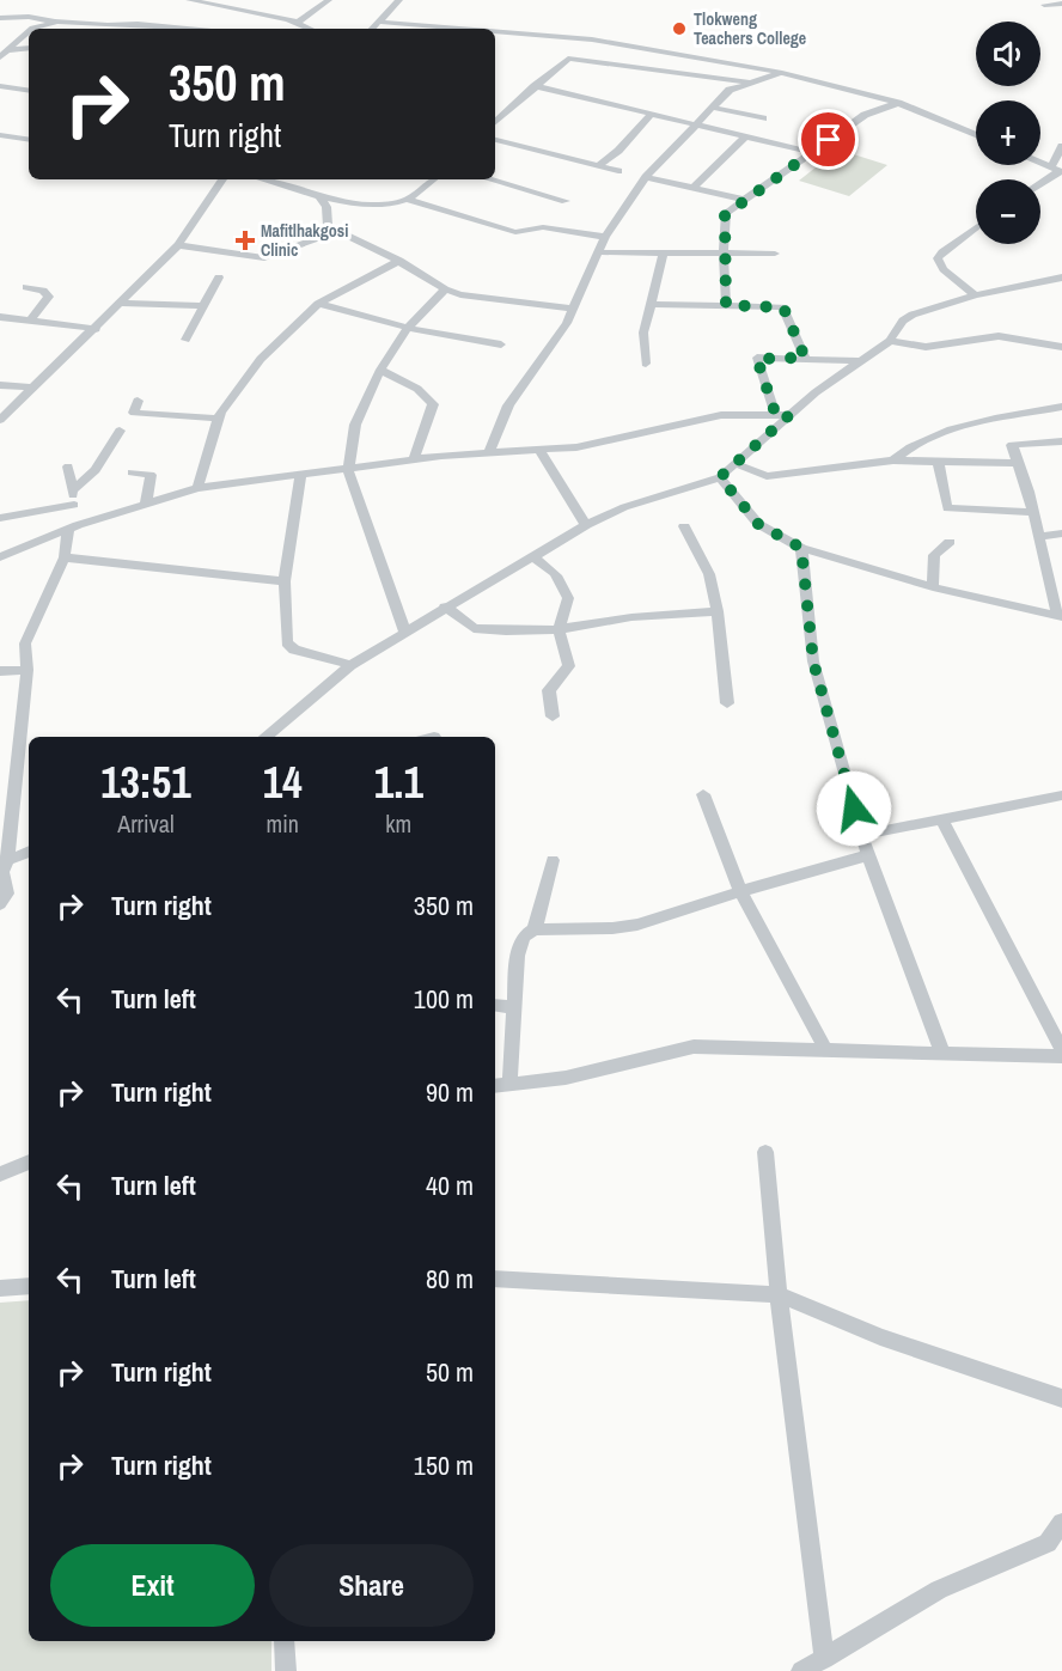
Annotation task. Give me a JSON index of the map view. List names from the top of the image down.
{
  "places": {
    "other": ["Tlokweng Teachers College"],
    "health": ["Mafitlhakgosi Clinic"]
  },
  "page": {
    "map_buttons": ["+", "−"],
    "turn": ["350 m", "Turn right"],
    "eta": [
      "13:51",
      "Arrival",
      "14",
      "min",
      "1.1",
      "km"
    ],
    "list": [
      {
        "name": "Turn right",
        "value": "350 m"
      },
      {
        "name": "Turn left",
        "value": "100 m"
      },
      {
        "name": "Turn right",
        "value": "90 m"
      },
      {
        "name": "Turn left",
        "value": "40 m"
      },
      {
        "name": "Turn left",
        "value": "80 m"
      },
      {
        "name": "Turn right",
        "value": "50 m"
      },
      {
        "name": "Turn right",
        "value": "150 m"
      }
    ],
    "buttons": ["Exit", "Share"]
  }
}
